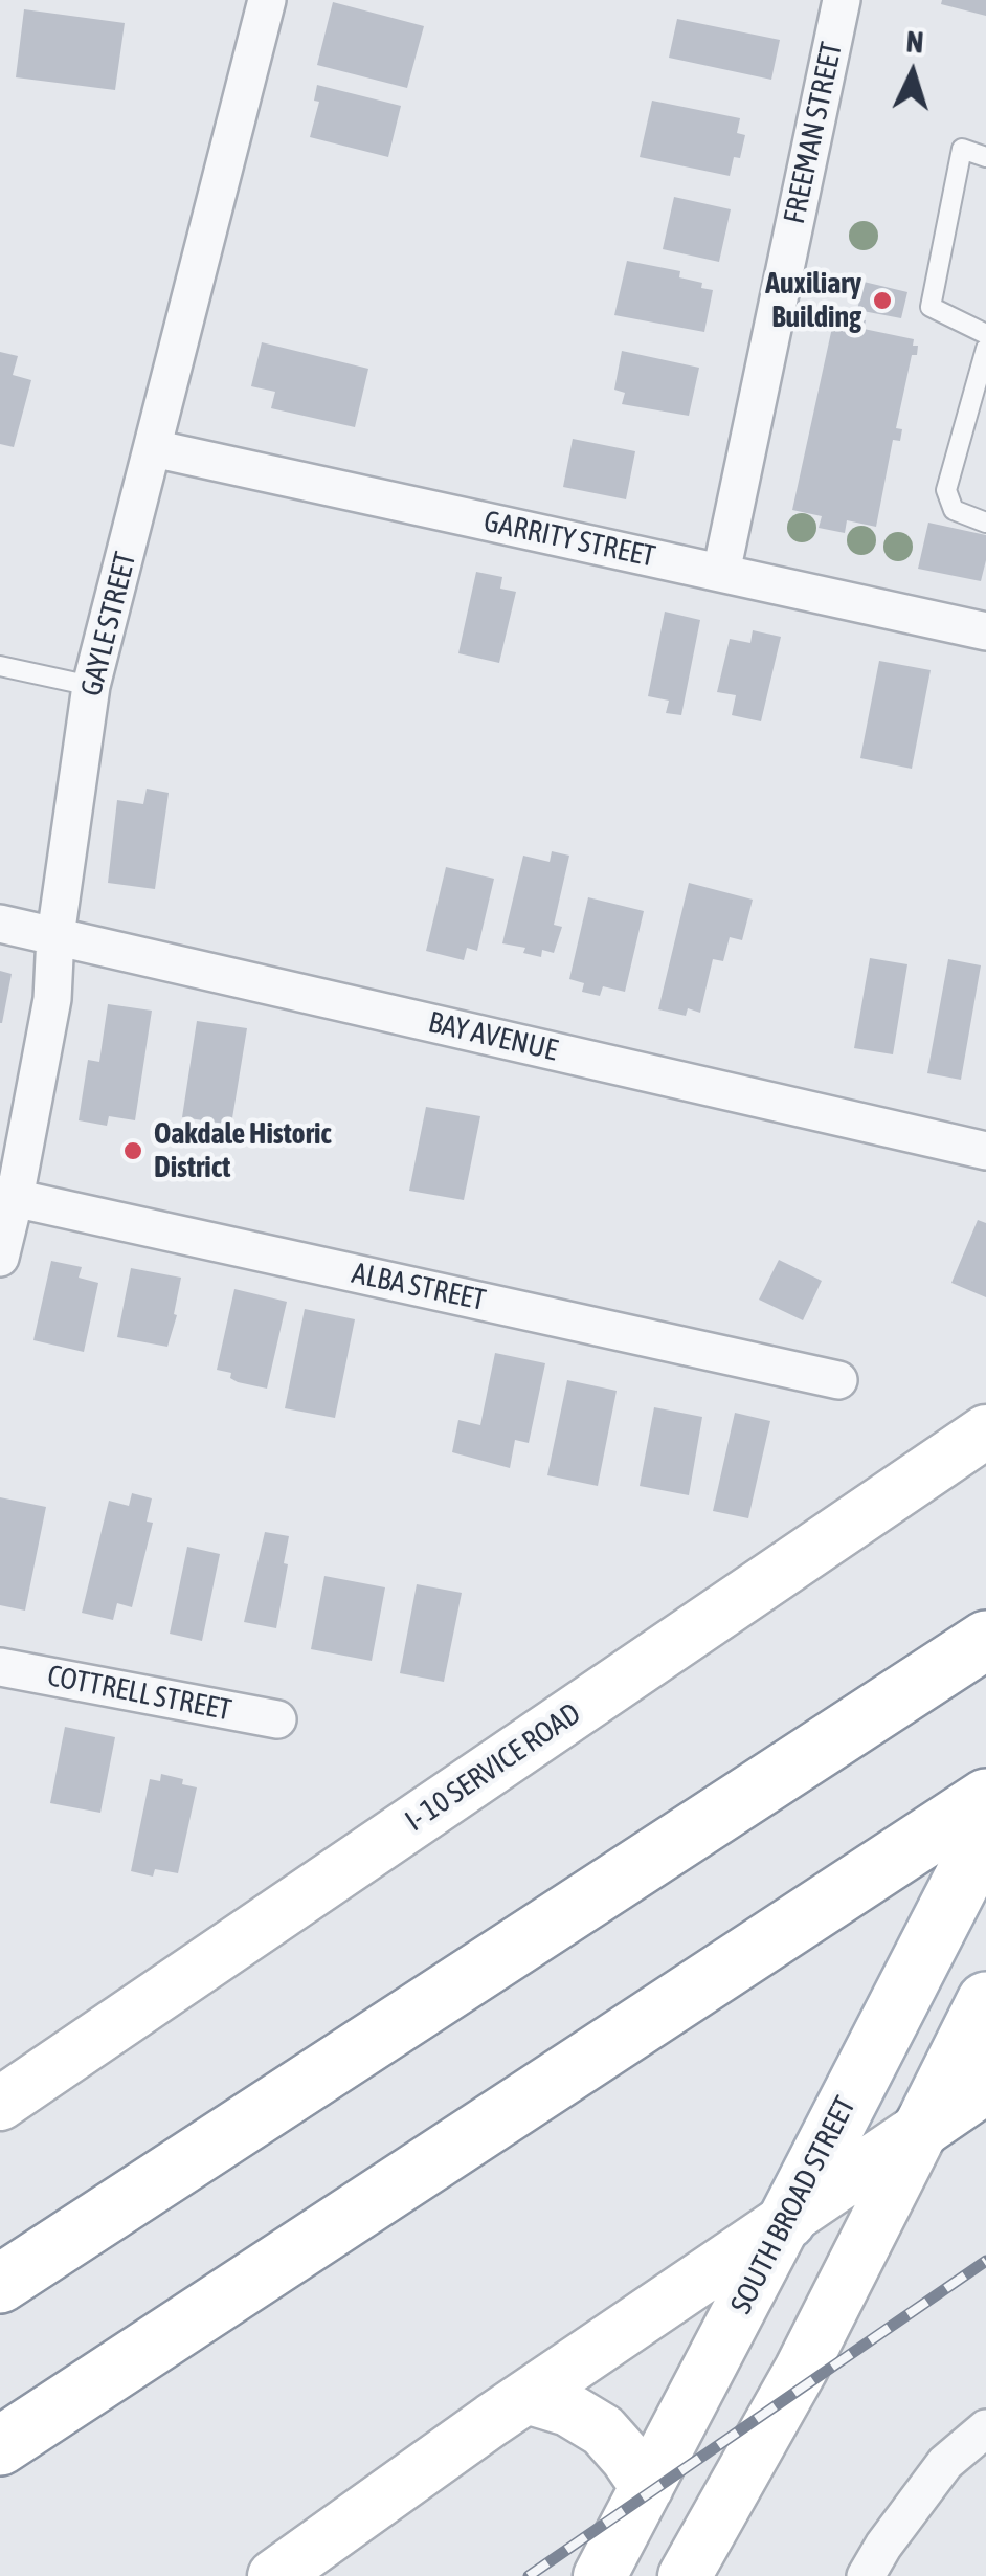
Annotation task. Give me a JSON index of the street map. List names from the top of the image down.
{
  "streets": {
    "main road": ["I- 10 SERVICE ROAD", "SOUTH BROAD STREET"],
    "street": [
      "FREEMAN STREET",
      "GARRITY STREET",
      "GAYLE STREET",
      "BAY AVENUE",
      "ALBA STREET",
      "COTTRELL STREET"
    ]
  },
  "crossings": [
    ["FREEMAN STREET", "GARRITY STREET"],
    ["GARRITY STREET", "GAYLE STREET"],
    ["GAYLE STREET", "BAY AVENUE"],
    ["GAYLE STREET", "ALBA STREET"]
  ],
  "places": ["Auxiliary Building", "Oakdale Historic District"],
  "north": "top"
}
